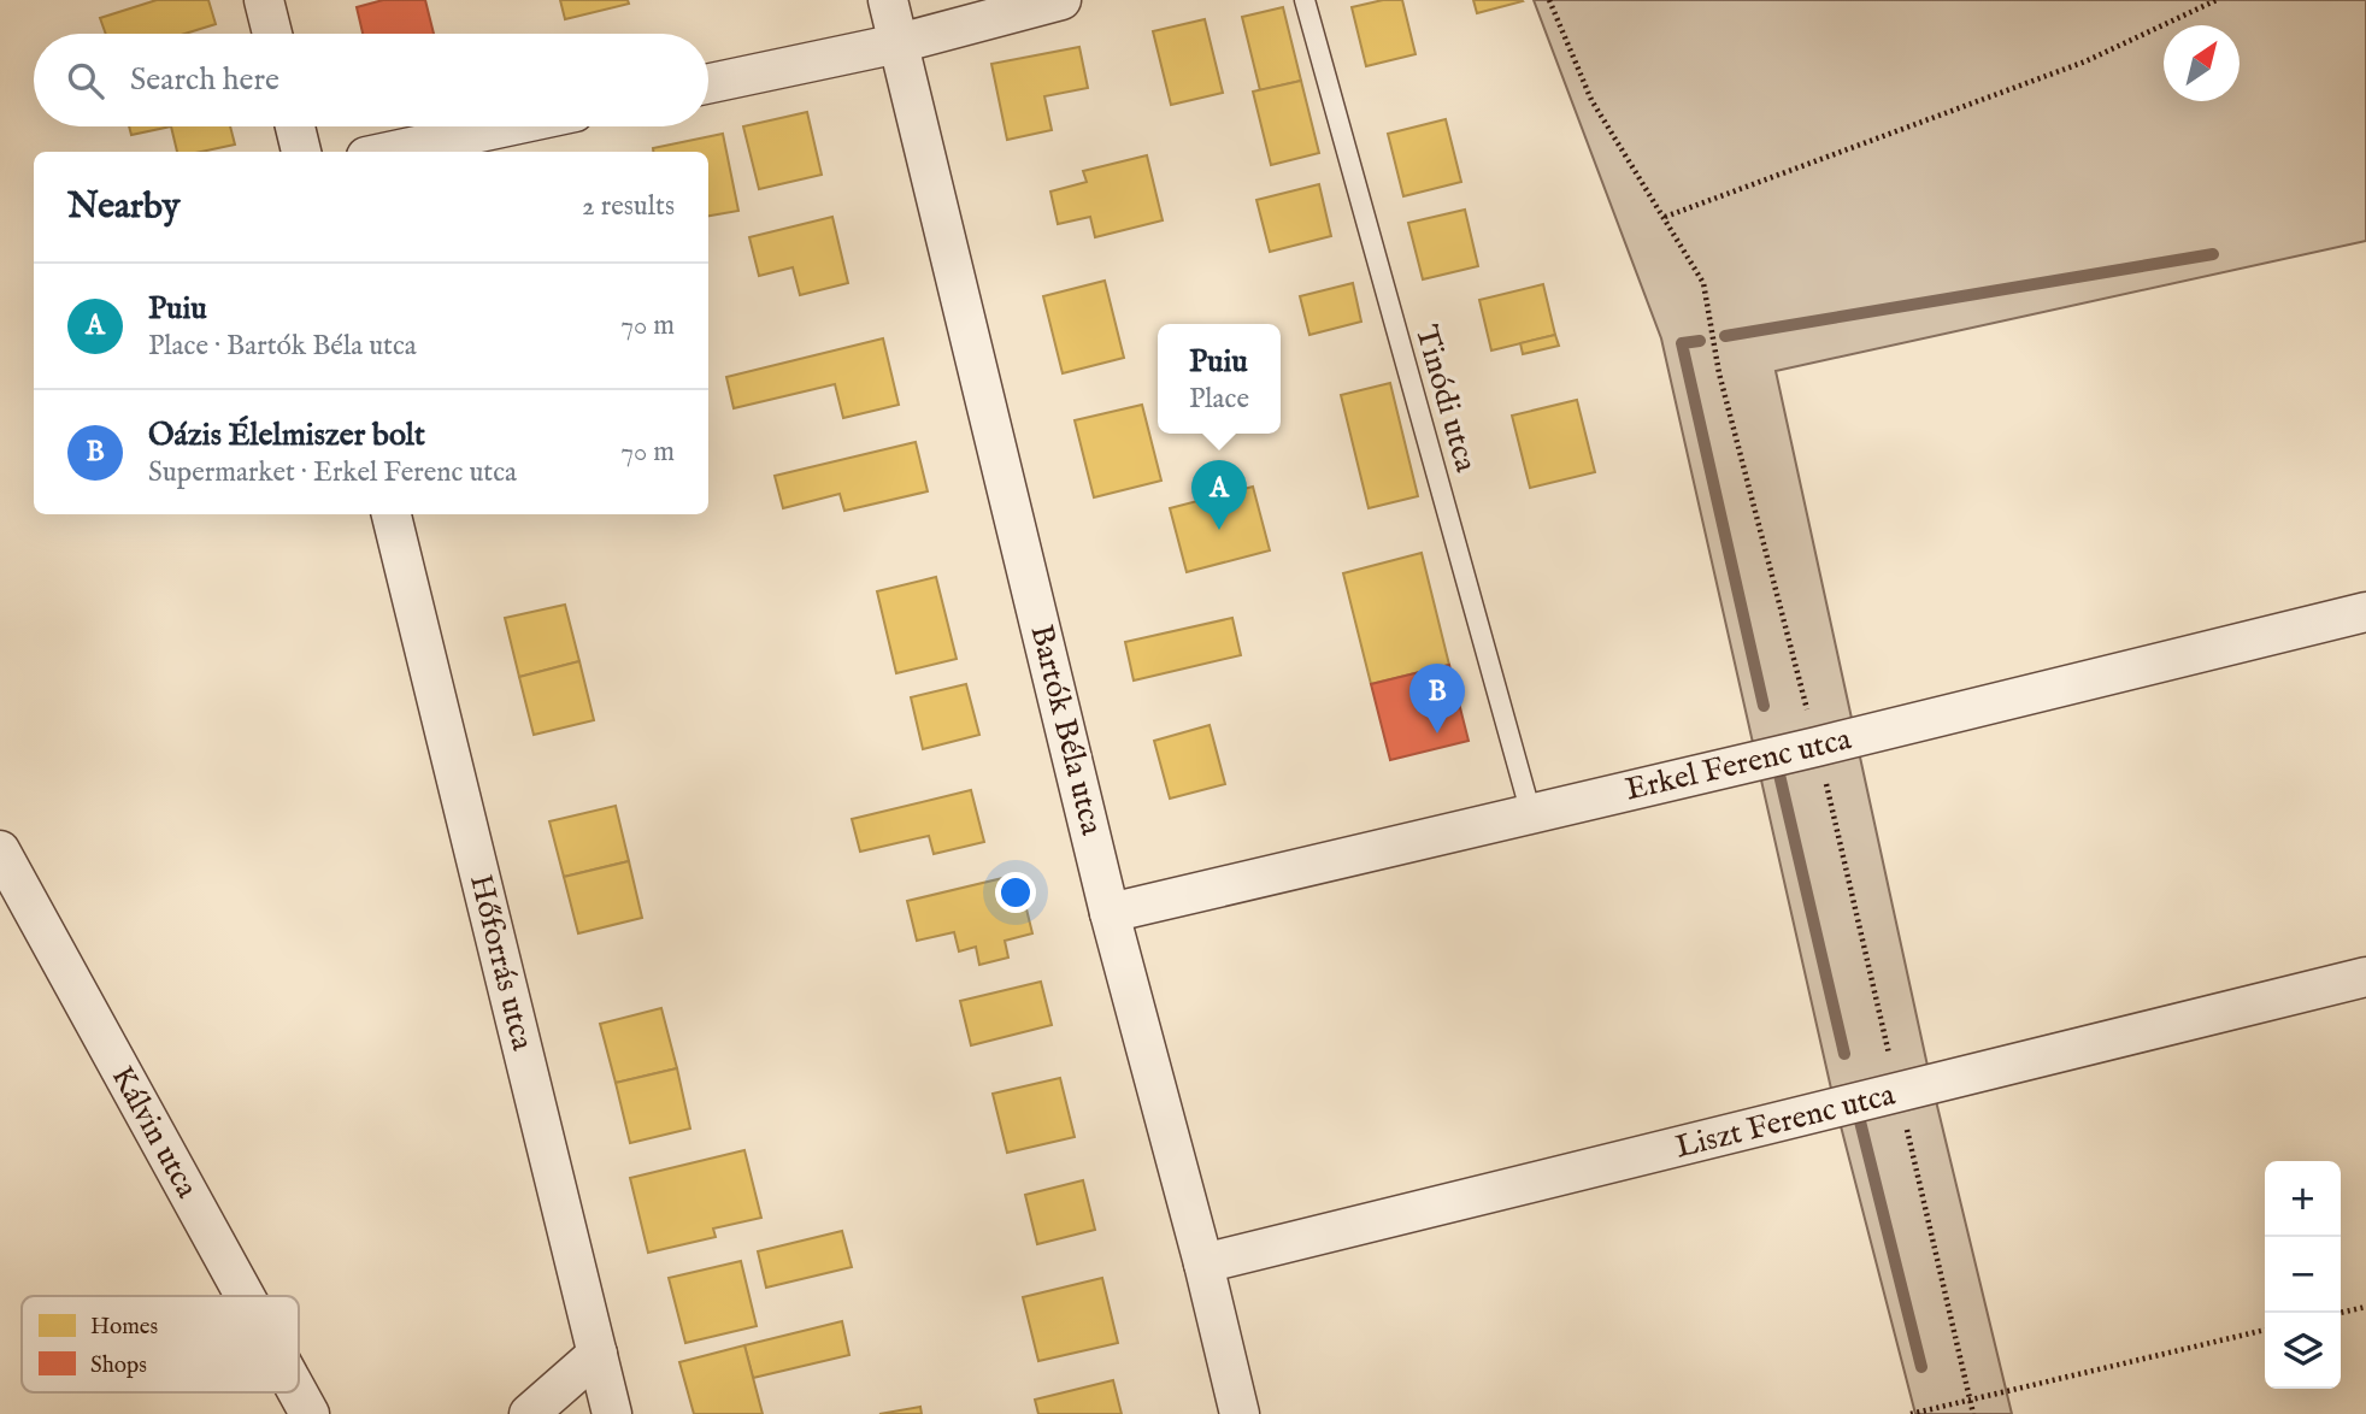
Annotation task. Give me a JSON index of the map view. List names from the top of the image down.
{
  "streets": {
    "street": [
      "Bartók Béla utca",
      "Erkel Ferenc utca",
      "Hőforrás utca",
      "Liszt Ferenc utca",
      "Kálvin utca"
    ],
    "lane": ["Tinódi utca"]
  },
  "crossings": [
    ["Tinódi utca", "Erkel Ferenc utca"],
    ["Bartók Béla utca", "Erkel Ferenc utca"],
    ["Bartók Béla utca", "Liszt Ferenc utca"]
  ],
  "legend": ["Homes", "Shops"],
  "north": "top right",
  "page": {
    "search": "Search here",
    "heading": ["Nearby", "2 results"],
    "list": [
      {
        "mark": "A",
        "name": "Puiu",
        "note": "Place · Bartók Béla utca",
        "value": "70 m"
      },
      {
        "mark": "B",
        "name": "Oázis Élelmiszer bolt",
        "note": "Supermarket · Erkel Ferenc utca",
        "value": "70 m"
      }
    ],
    "popup": ["Puiu", "Place"],
    "pins": ["A", "B"],
    "map_buttons": ["+", "−"]
  }
}
